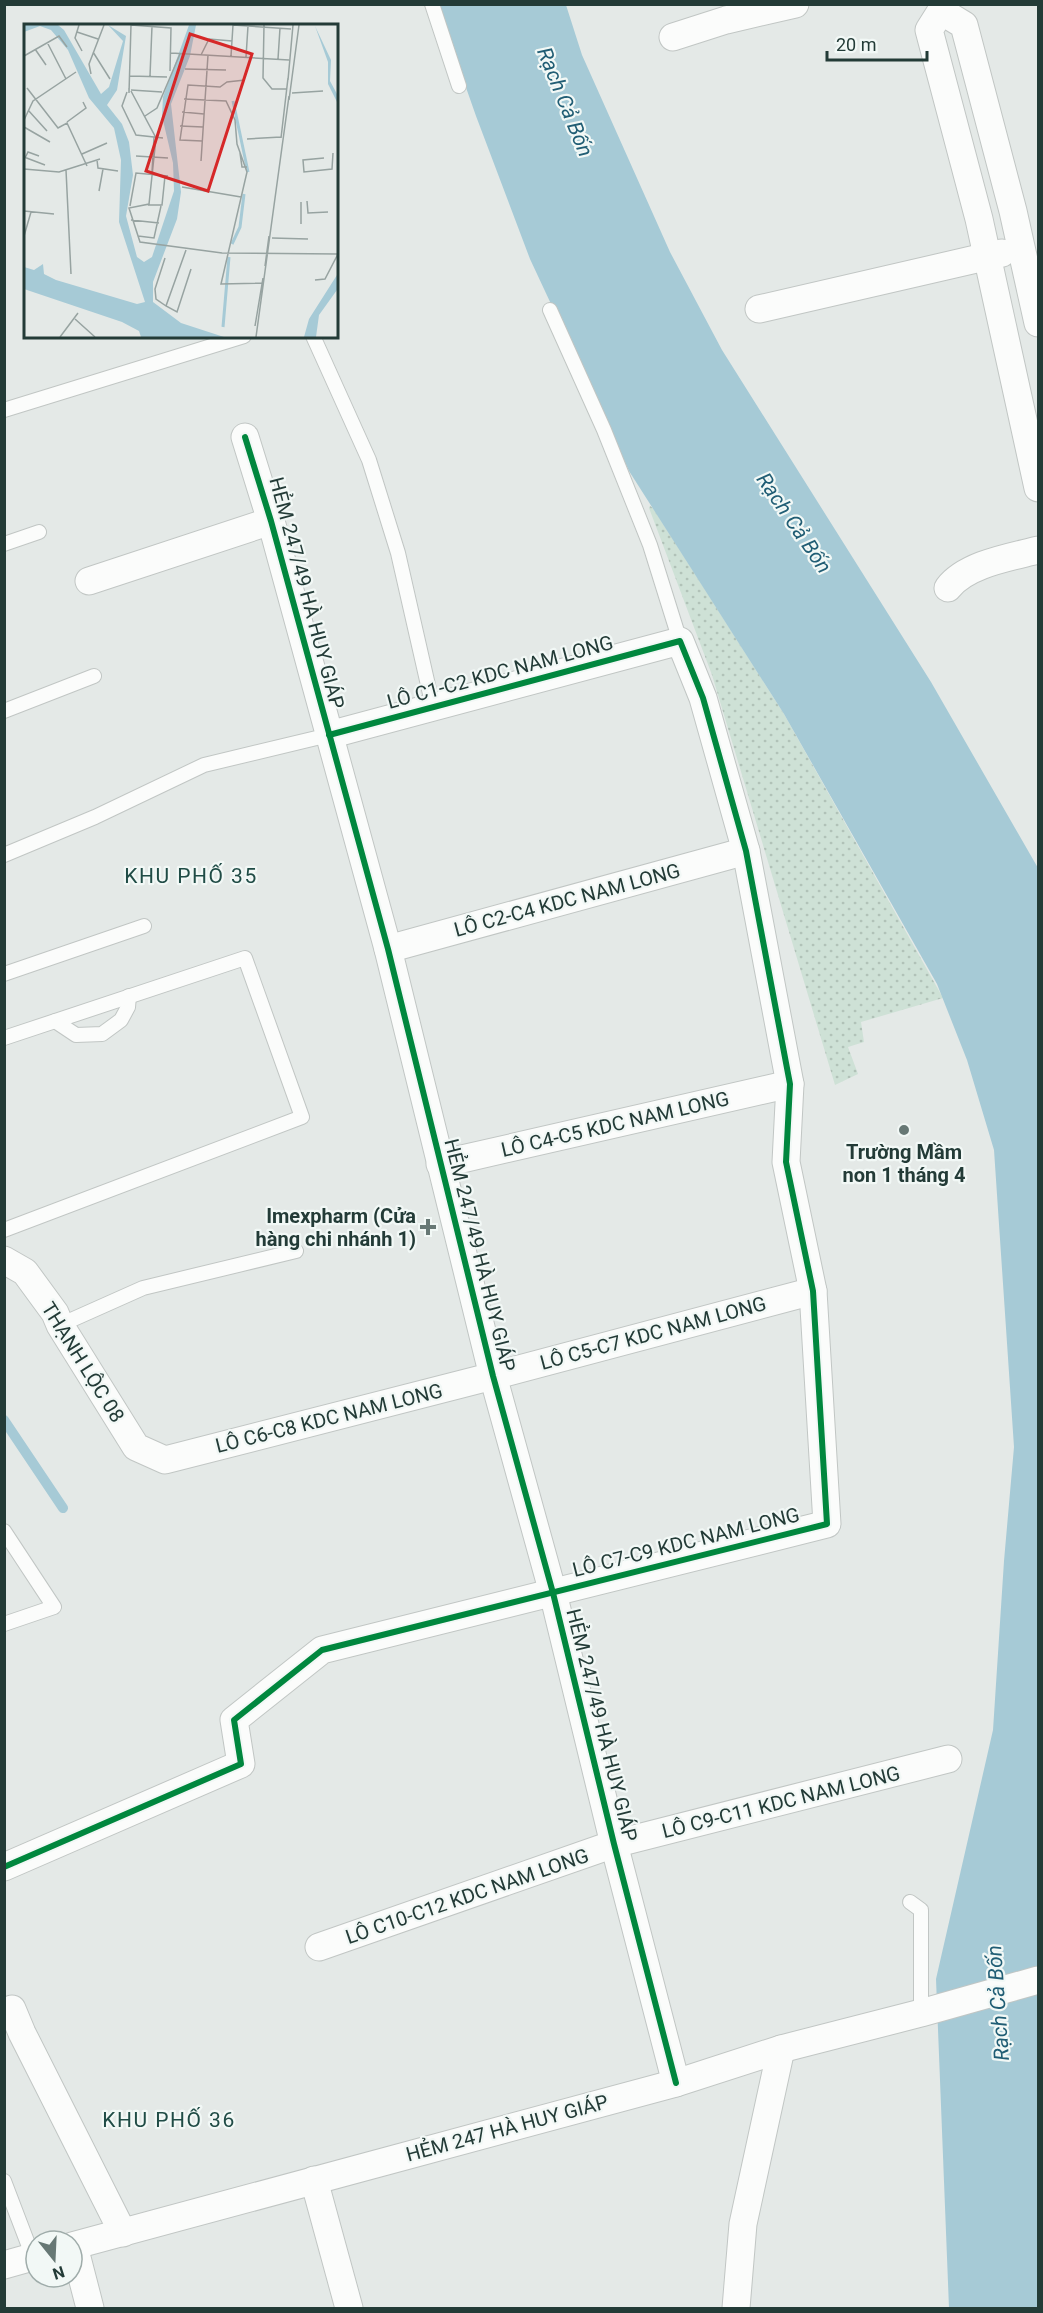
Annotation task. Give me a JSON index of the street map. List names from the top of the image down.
{
  "streets": {
    "street": [
      "HẺM 247/49 HÀ HUY GIÁP",
      "LÔ C1-C2 KDC NAM LONG",
      "LÔ C2-C4 KDC NAM LONG",
      "LÔ C4-C5 KDC NAM LONG",
      "LÔ C5-C7 KDC NAM LONG",
      "THẠNH LỘC 08",
      "LÔ C6-C8 KDC NAM LONG",
      "LÔ C7-C9 KDC NAM LONG",
      "LÔ C9-C11 KDC NAM LONG",
      "LÔ C10-C12 KDC NAM LONG",
      "HẺM 247 HÀ HUY GIÁP"
    ]
  },
  "crossings": [
    ["HẺM 247/49 HÀ HUY GIÁP", "LÔ C1-C2 KDC NAM LONG"],
    ["HẺM 247/49 HÀ HUY GIÁP", "LÔ C2-C4 KDC NAM LONG"],
    ["HẺM 247/49 HÀ HUY GIÁP", "LÔ C4-C5 KDC NAM LONG"],
    ["HẺM 247/49 HÀ HUY GIÁP", "LÔ C5-C7 KDC NAM LONG"],
    ["HẺM 247/49 HÀ HUY GIÁP", "LÔ C6-C8 KDC NAM LONG"],
    ["HẺM 247/49 HÀ HUY GIÁP", "LÔ C7-C9 KDC NAM LONG"],
    ["HẺM 247/49 HÀ HUY GIÁP", "LÔ C9-C11 KDC NAM LONG"],
    ["HẺM 247/49 HÀ HUY GIÁP", "LÔ C10-C12 KDC NAM LONG"],
    ["HẺM 247/49 HÀ HUY GIÁP", "HẺM 247 HÀ HUY GIÁP"],
    ["LÔ C5-C7 KDC NAM LONG", "LÔ C6-C8 KDC NAM LONG"],
    ["LÔ C5-C7 KDC NAM LONG", "LÔ C7-C9 KDC NAM LONG"],
    ["THẠNH LỘC 08", "LÔ C6-C8 KDC NAM LONG"],
    ["LÔ C9-C11 KDC NAM LONG", "LÔ C10-C12 KDC NAM LONG"]
  ],
  "districts": ["KHU PHỐ 35", "KHU PHỐ 36"],
  "water": ["Rạch Cả Bốn"],
  "places": {
    "other": ["Trường Mầm non 1 tháng 4"],
    "health": ["Imexpharm (Cửa hàng chi nhánh 1)"]
  },
  "scale_bar": "20 m",
  "north": "bottom"
}
